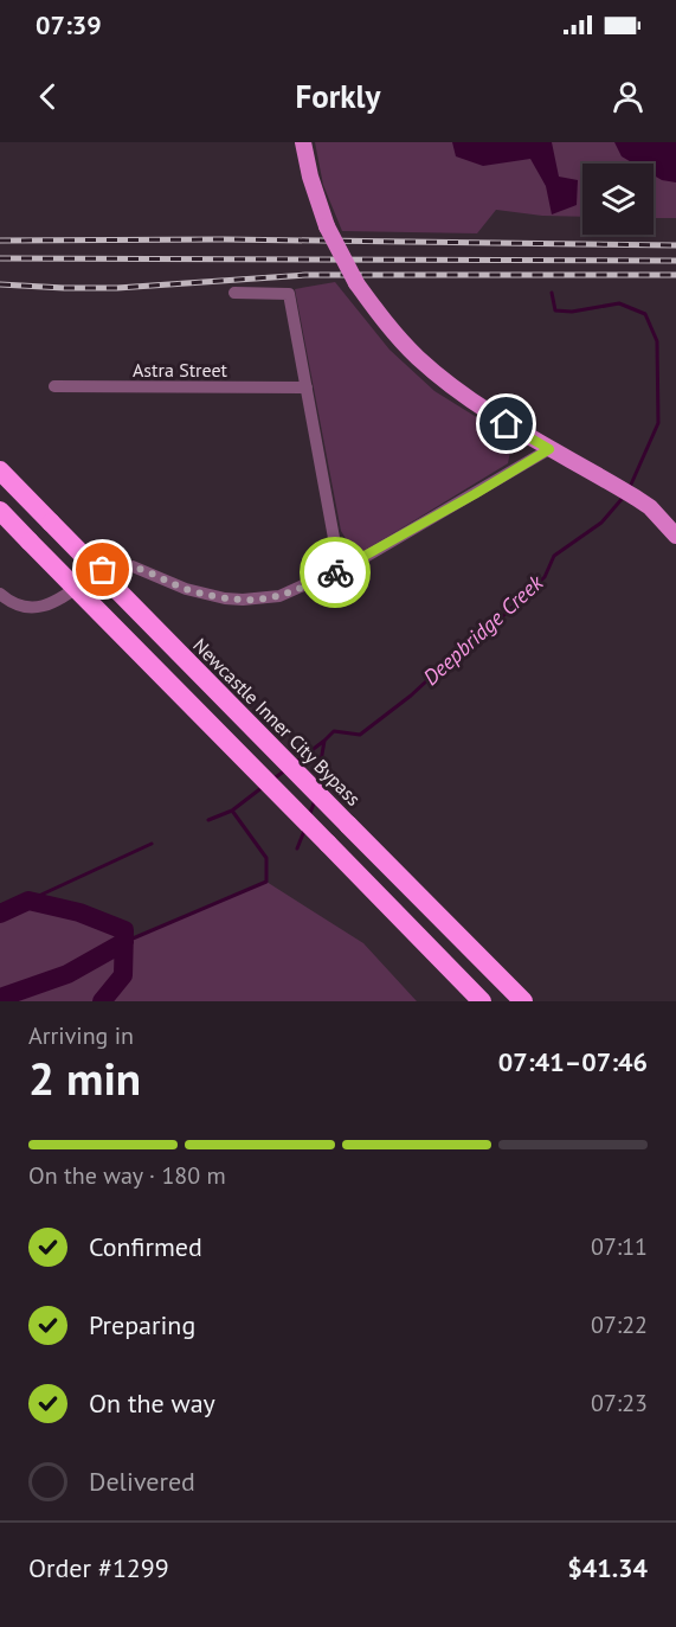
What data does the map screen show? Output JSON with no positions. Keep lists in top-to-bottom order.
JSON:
{
  "streets": {
    "highway": ["Newcastle Inner City Bypass"],
    "street": ["Astra Street"]
  },
  "water": ["Deepbridge Creek"],
  "page": {
    "status": "07:39",
    "header": "Forkly",
    "heading": ["2 min", "Arriving in", "07:41–07:46"],
    "panel": ["Order #1299", "$41.34"],
    "bar": "On the way · 180 m",
    "list": [
      ["Confirmed", "07:11"],
      ["Preparing", "07:22"],
      ["On the way", "07:23"],
      "Delivered"
    ]
  }
}
